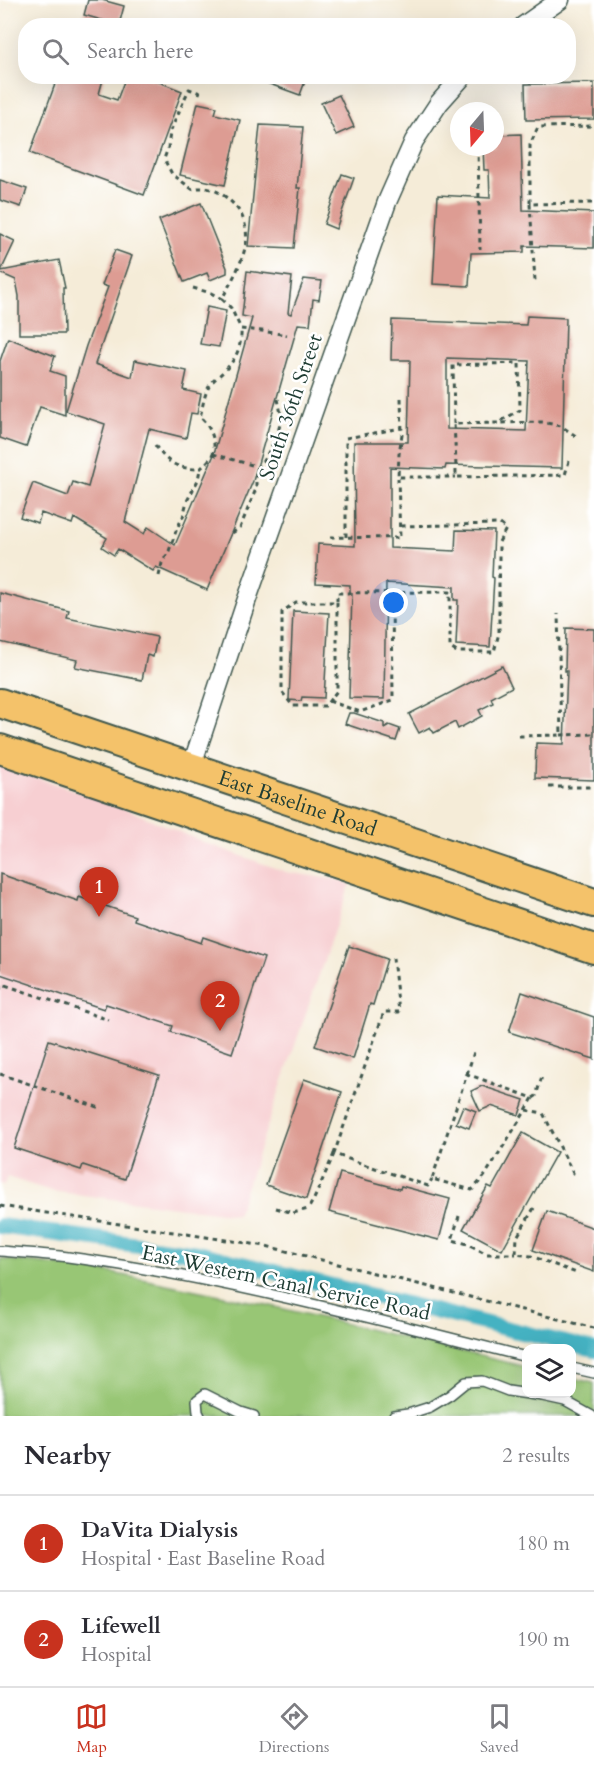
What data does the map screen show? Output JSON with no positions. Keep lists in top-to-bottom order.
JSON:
{
  "streets": {
    "main road": ["East Baseline Road"],
    "street": ["South 36th Street"],
    "lane": ["East Western Canal Service Road"]
  },
  "crossings": [
    ["South 36th Street", "East Baseline Road"]
  ],
  "north": "bottom",
  "page": {
    "search": "Search here",
    "pins": ["1", "2"],
    "heading": ["Nearby", "2 results"],
    "list": [
      {
        "mark": "1",
        "name": "DaVita Dialysis",
        "note": "Hospital · East Baseline Road",
        "value": "180 m"
      },
      {
        "mark": "2",
        "name": "Lifewell",
        "note": "Hospital",
        "value": "190 m"
      }
    ],
    "nav": ["Map", "Directions", "Saved"]
  }
}
